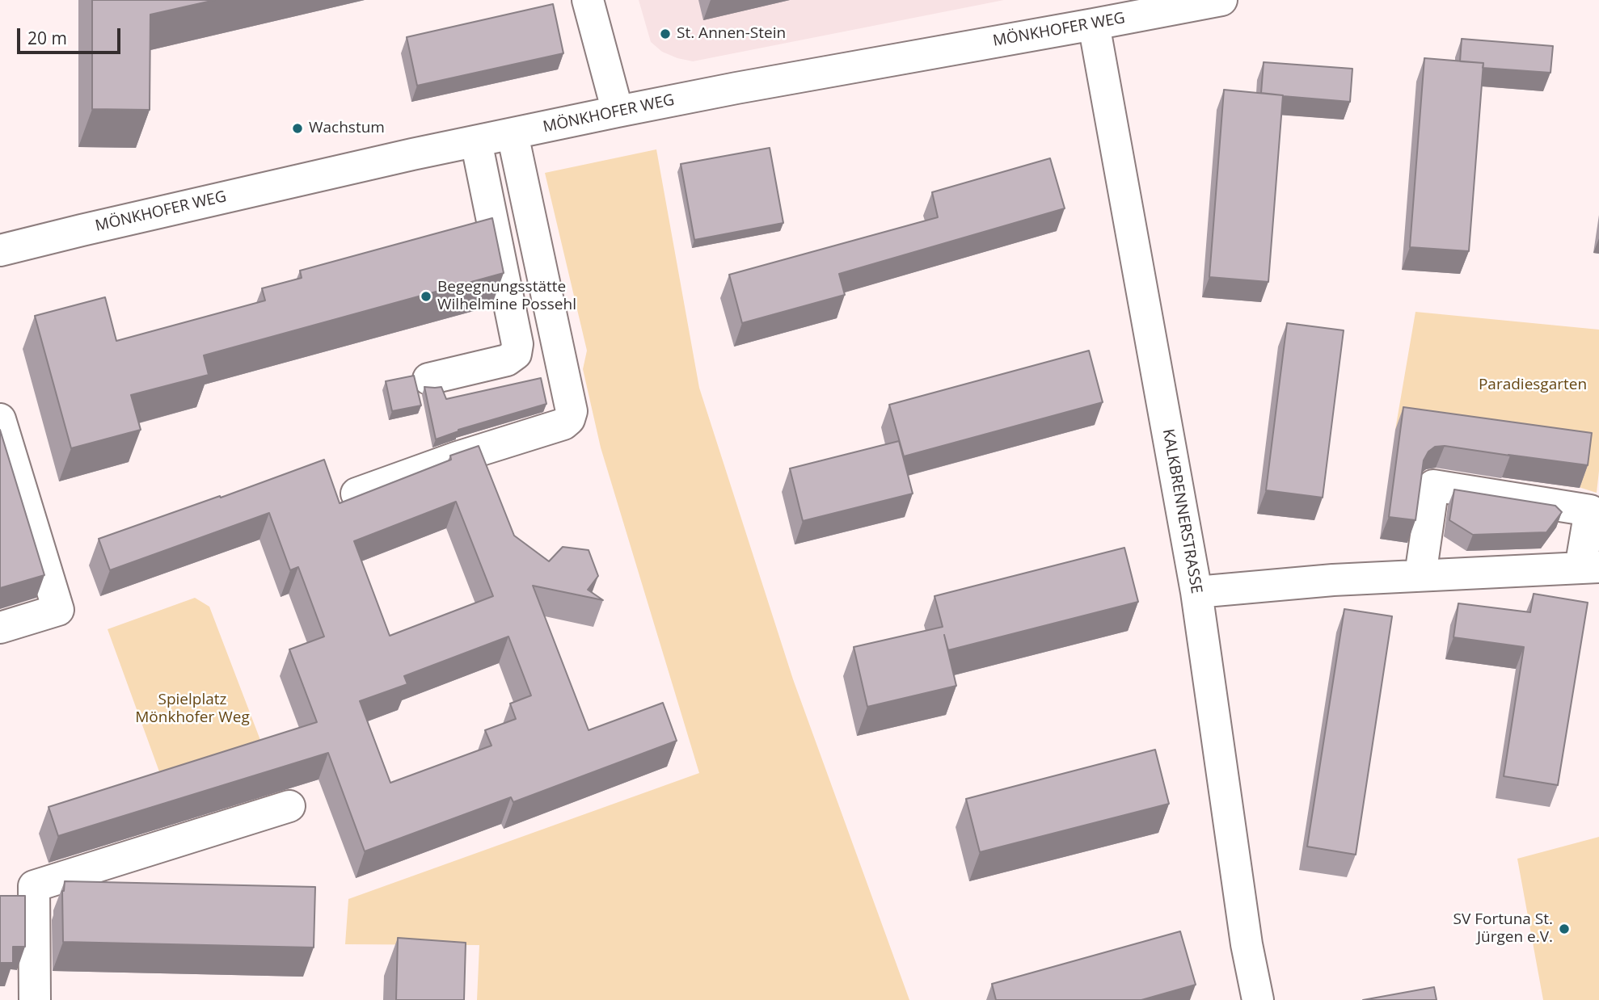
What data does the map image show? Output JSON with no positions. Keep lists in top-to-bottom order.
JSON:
{
  "streets": {
    "street": ["MÖNKHOFER WEG", "KALKBRENNERSTRASSE"]
  },
  "crossings": [
    ["MÖNKHOFER WEG", "KALKBRENNERSTRASSE"]
  ],
  "parks": ["Paradiesgarten", "Spielplatz Mönkhofer Weg"],
  "places": [
    "St. Annen-Stein",
    "Wachstum",
    "Begegnungsstätte Wilhelmine Possehl",
    "SV Fortuna St. Jürgen e.V."
  ],
  "scale_bar": "20 m"
}
